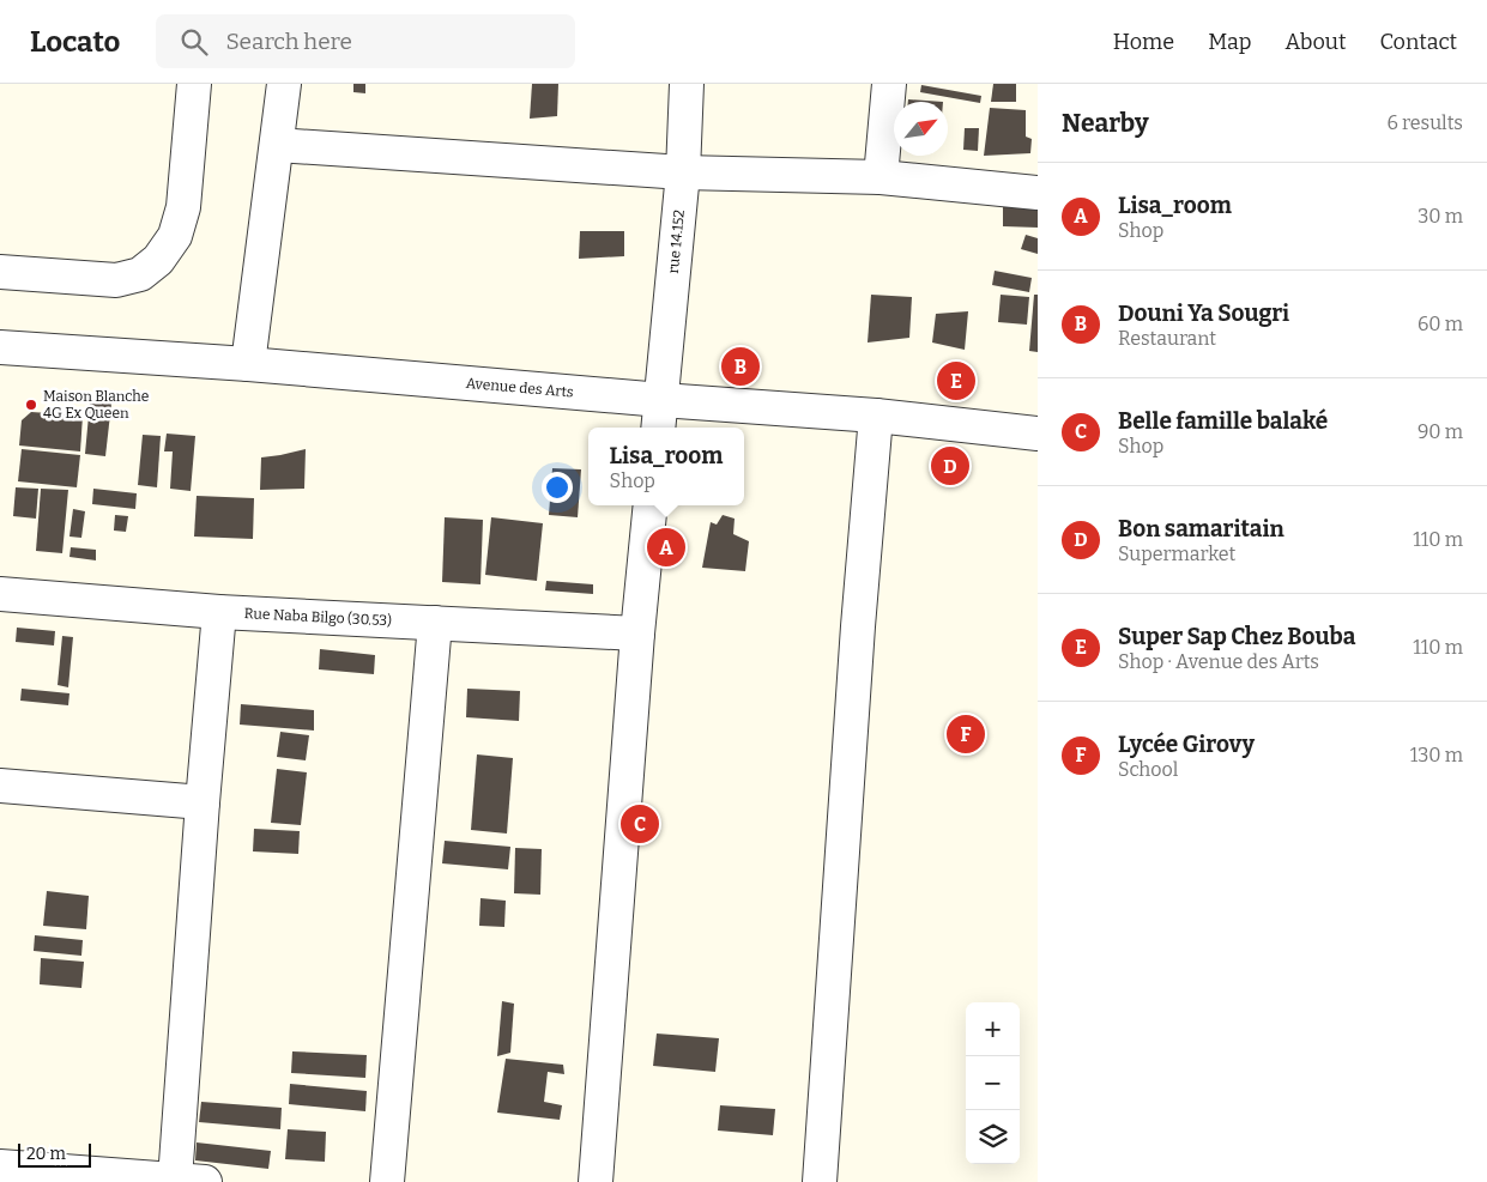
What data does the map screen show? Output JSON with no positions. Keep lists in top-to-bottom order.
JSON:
{
  "streets": {
    "street": ["rue 14.152", "Avenue des Arts", "Rue Naba Bilgo (30.53)"]
  },
  "crossings": [
    ["rue 14.152", "Avenue des Arts"]
  ],
  "places": ["Maison Blanche 4G Ex Queen"],
  "scale_bar": "20 m",
  "north": "top right",
  "page": {
    "header": "Locato",
    "search": "Search here",
    "nav": [
      "Home",
      "Map",
      "About",
      "Contact"
    ],
    "heading": ["Nearby", "6 results"],
    "list": [
      {
        "mark": "A",
        "name": "Lisa_room",
        "note": "Shop",
        "value": "30 m"
      },
      {
        "mark": "B",
        "name": "Douni Ya Sougri",
        "note": "Restaurant",
        "value": "60 m"
      },
      {
        "mark": "C",
        "name": "Belle famille balaké",
        "note": "Shop",
        "value": "90 m"
      },
      {
        "mark": "D",
        "name": "Bon samaritain",
        "note": "Supermarket",
        "value": "110 m"
      },
      {
        "mark": "E",
        "name": "Super Sap Chez Bouba",
        "note": "Shop · Avenue des Arts",
        "value": "110 m"
      },
      {
        "mark": "F",
        "name": "Lycée Girovy",
        "note": "School",
        "value": "130 m"
      }
    ],
    "pins": [
      "B",
      "E",
      "D",
      "A",
      "F",
      "C"
    ],
    "popup": ["Lisa_room", "Shop"],
    "map_buttons": ["+", "−"],
    "scale": "20 m"
  }
}
